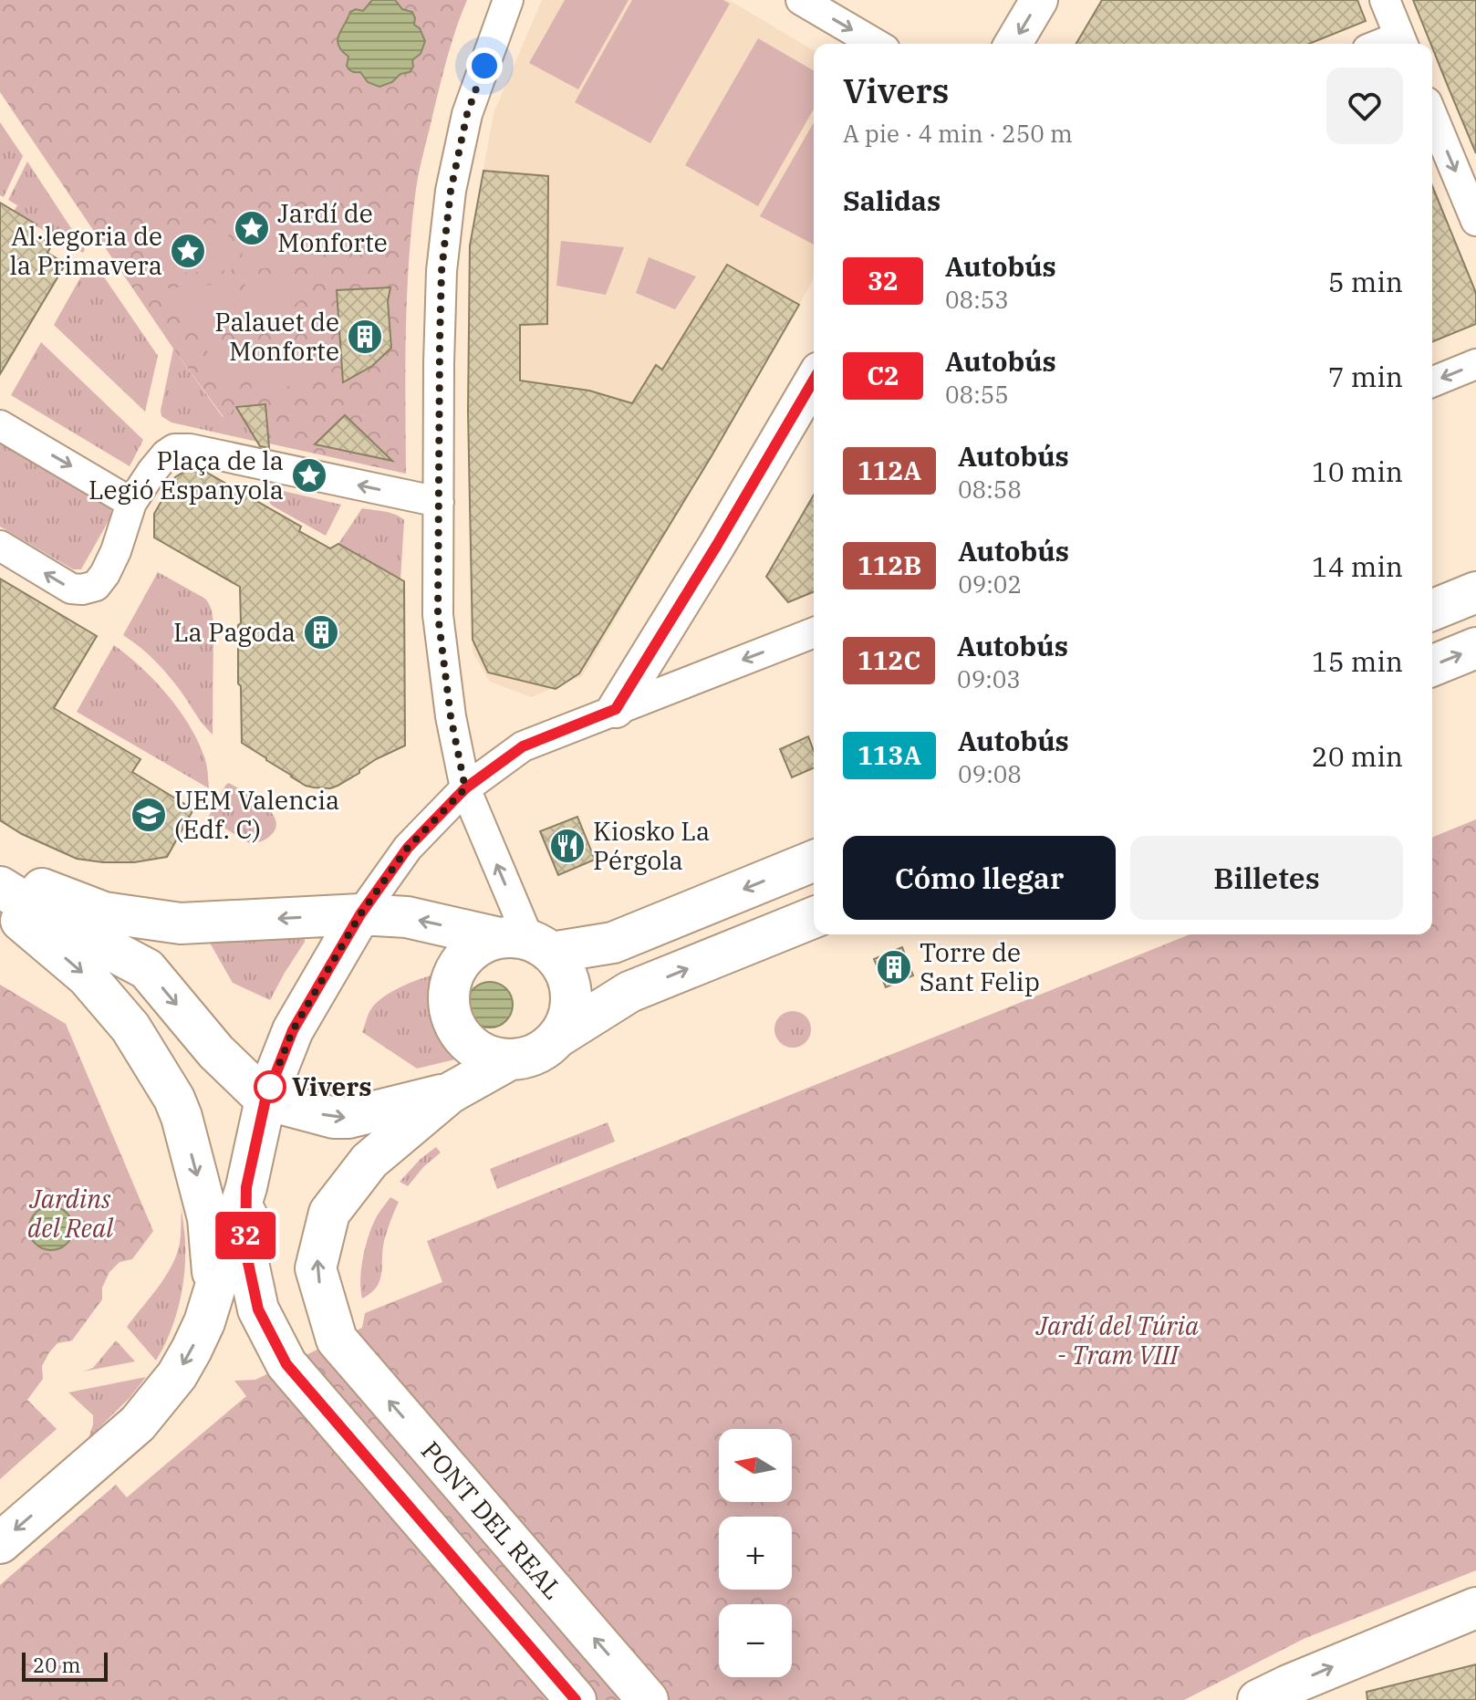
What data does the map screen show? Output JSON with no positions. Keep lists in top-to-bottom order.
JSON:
{
  "streets": {
    "main road": ["PONT DEL REAL"]
  },
  "parks": ["Jardins del Real", "Jardí del Túria - Tram VIII"],
  "places": {
    "place": ["Jardí de Monforte", "Al·legoria de la Primavera", "Plaça de la Legió Espanyola"],
    "building": ["Palauet de Monforte", "La Pagoda", "Torre de Sant Felip"],
    "school or university": ["UEM Valencia (Edf. C)"],
    "restaurant": ["Kiosko La Pérgola"],
    "other": ["Vivers"]
  },
  "lines": ["bus line 32"],
  "scale_bar": "20 m",
  "north": "left",
  "page": {
    "on_map": "32",
    "heading": [
      ["Vivers", "A pie · 4 min · 250 m"],
      "Salidas"
    ],
    "list": [
      {
        "mark": "32",
        "name": "Autobús",
        "note": "08:53",
        "value": "5 min"
      },
      {
        "mark": "C2",
        "name": "Autobús",
        "note": "08:55",
        "value": "7 min"
      },
      {
        "mark": "112A",
        "name": "Autobús",
        "note": "08:58",
        "value": "10 min"
      },
      {
        "mark": "112B",
        "name": "Autobús",
        "note": "09:02",
        "value": "14 min"
      },
      {
        "mark": "112C",
        "name": "Autobús",
        "note": "09:03",
        "value": "15 min"
      },
      {
        "mark": "113A",
        "name": "Autobús",
        "note": "09:08",
        "value": "20 min"
      }
    ],
    "buttons": ["Cómo llegar", "Billetes"],
    "map_buttons": ["+", "−"],
    "scale": "20 m"
  }
}
